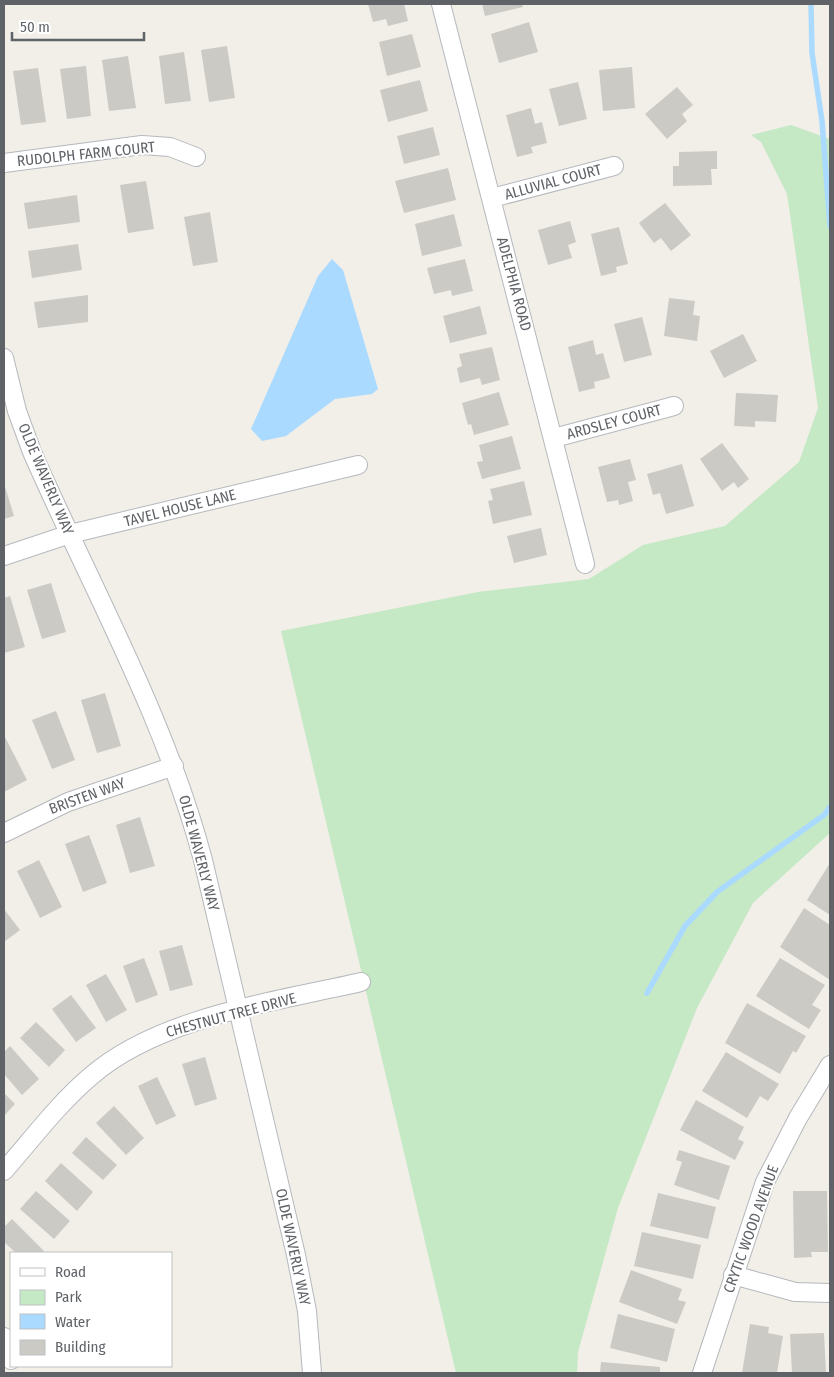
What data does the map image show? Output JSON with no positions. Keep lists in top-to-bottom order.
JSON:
{
  "streets": {
    "street": [
      "RUDOLPH FARM COURT",
      "ALLUVIAL COURT",
      "ADELPHIA ROAD",
      "ARDSLEY COURT",
      "OLDE WAVERLY WAY",
      "TAVEL HOUSE LANE",
      "BRISTEN WAY",
      "CHESTNUT TREE DRIVE",
      "CRYTIC WOOD AVENUE"
    ]
  },
  "crossings": [
    ["ALLUVIAL COURT", "ADELPHIA ROAD"],
    ["ADELPHIA ROAD", "ARDSLEY COURT"],
    ["OLDE WAVERLY WAY", "TAVEL HOUSE LANE"],
    ["OLDE WAVERLY WAY", "BRISTEN WAY"],
    ["OLDE WAVERLY WAY", "CHESTNUT TREE DRIVE"]
  ],
  "legend": [
    "Road",
    "Park",
    "Water",
    "Building"
  ],
  "scale_bar": "50 m"
}
